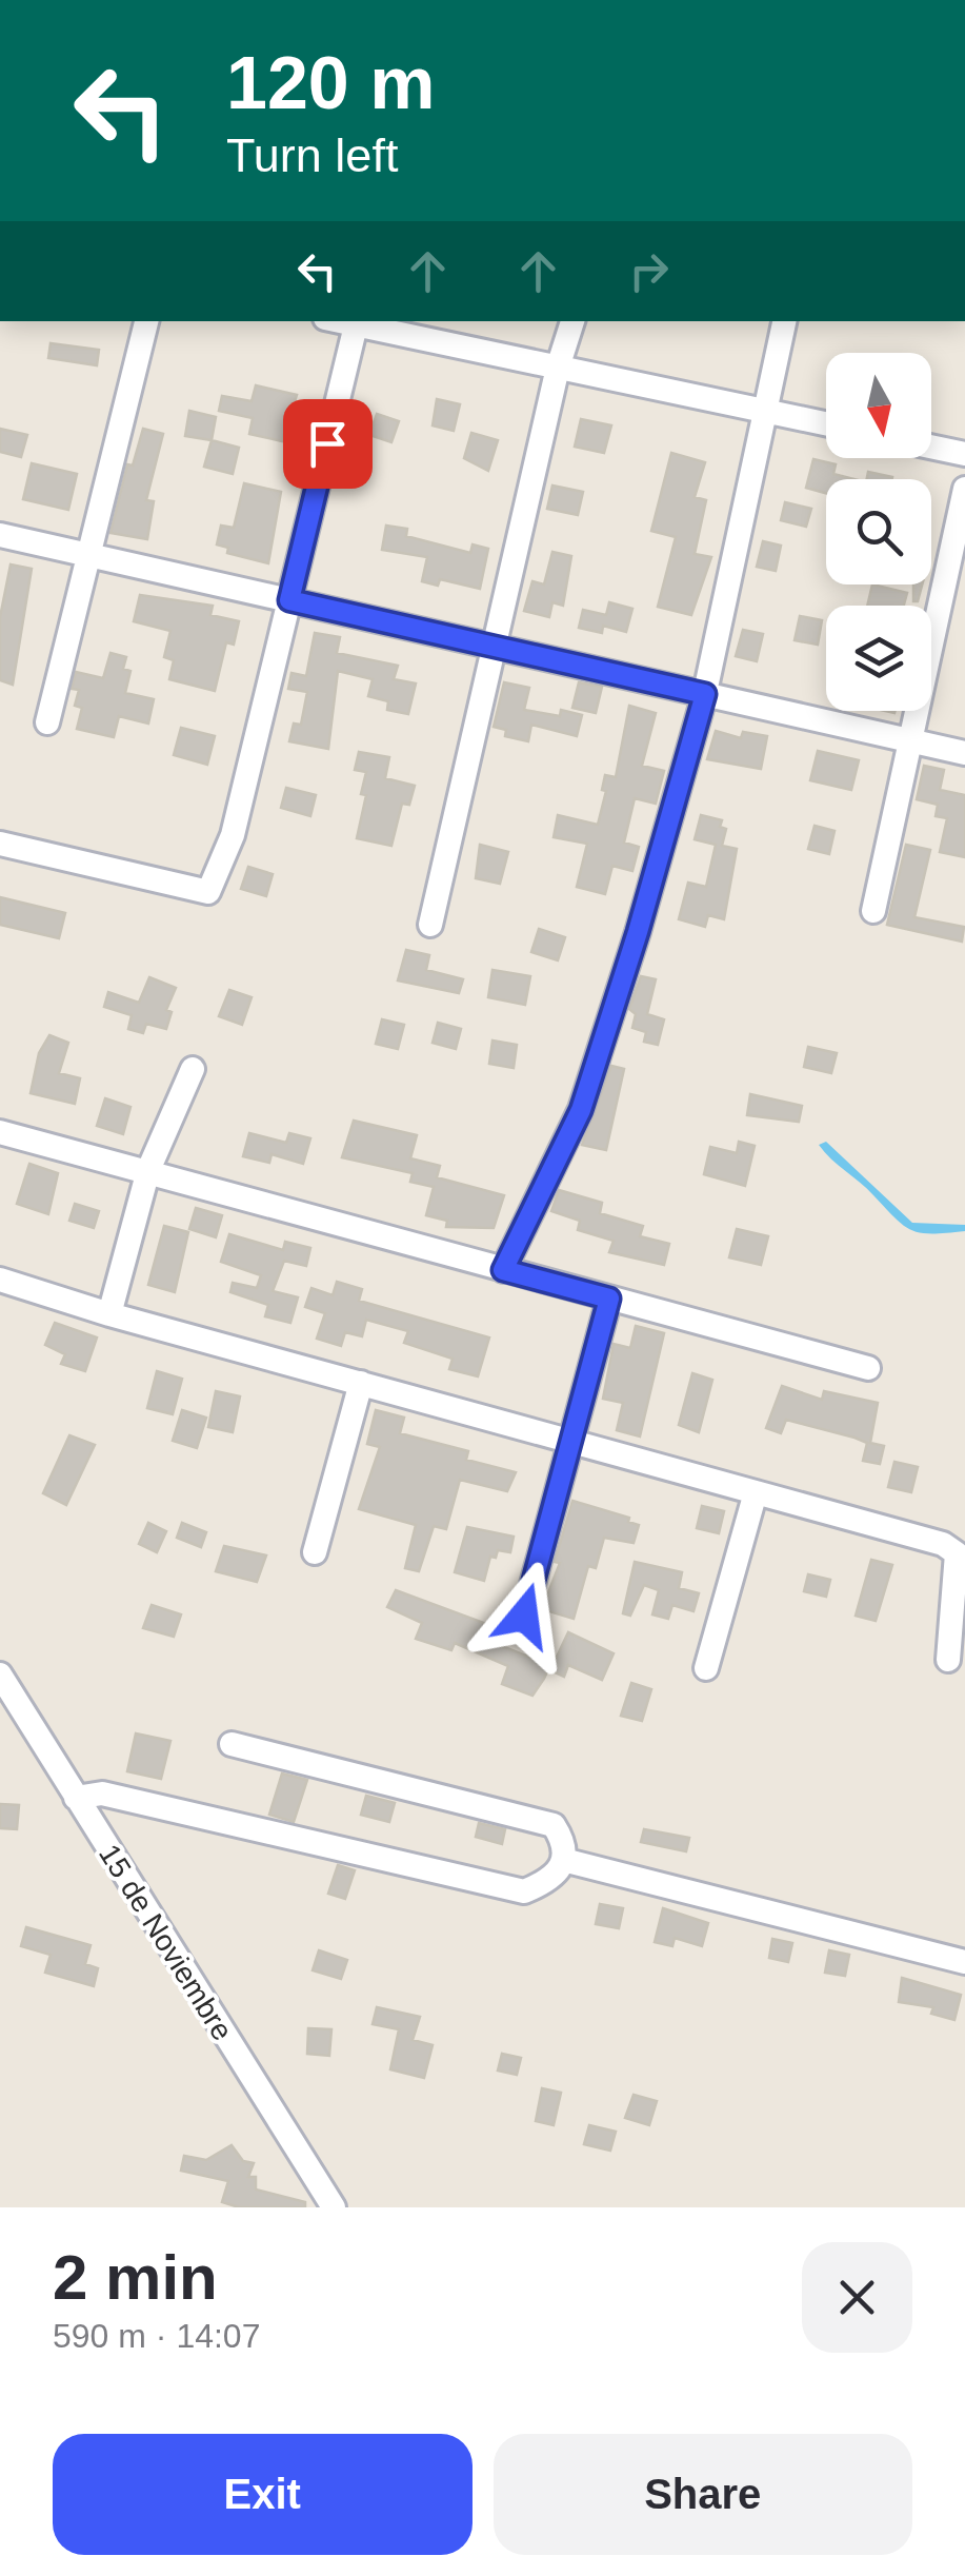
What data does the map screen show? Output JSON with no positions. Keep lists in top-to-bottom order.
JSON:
{
  "streets": {
    "street": ["15 de Noviembre"]
  },
  "north": "bottom",
  "page": {
    "turn": ["120 m", "Turn left"],
    "heading": ["2 min", "590 m · 14:07"],
    "buttons": ["Exit", "Share"]
  }
}
